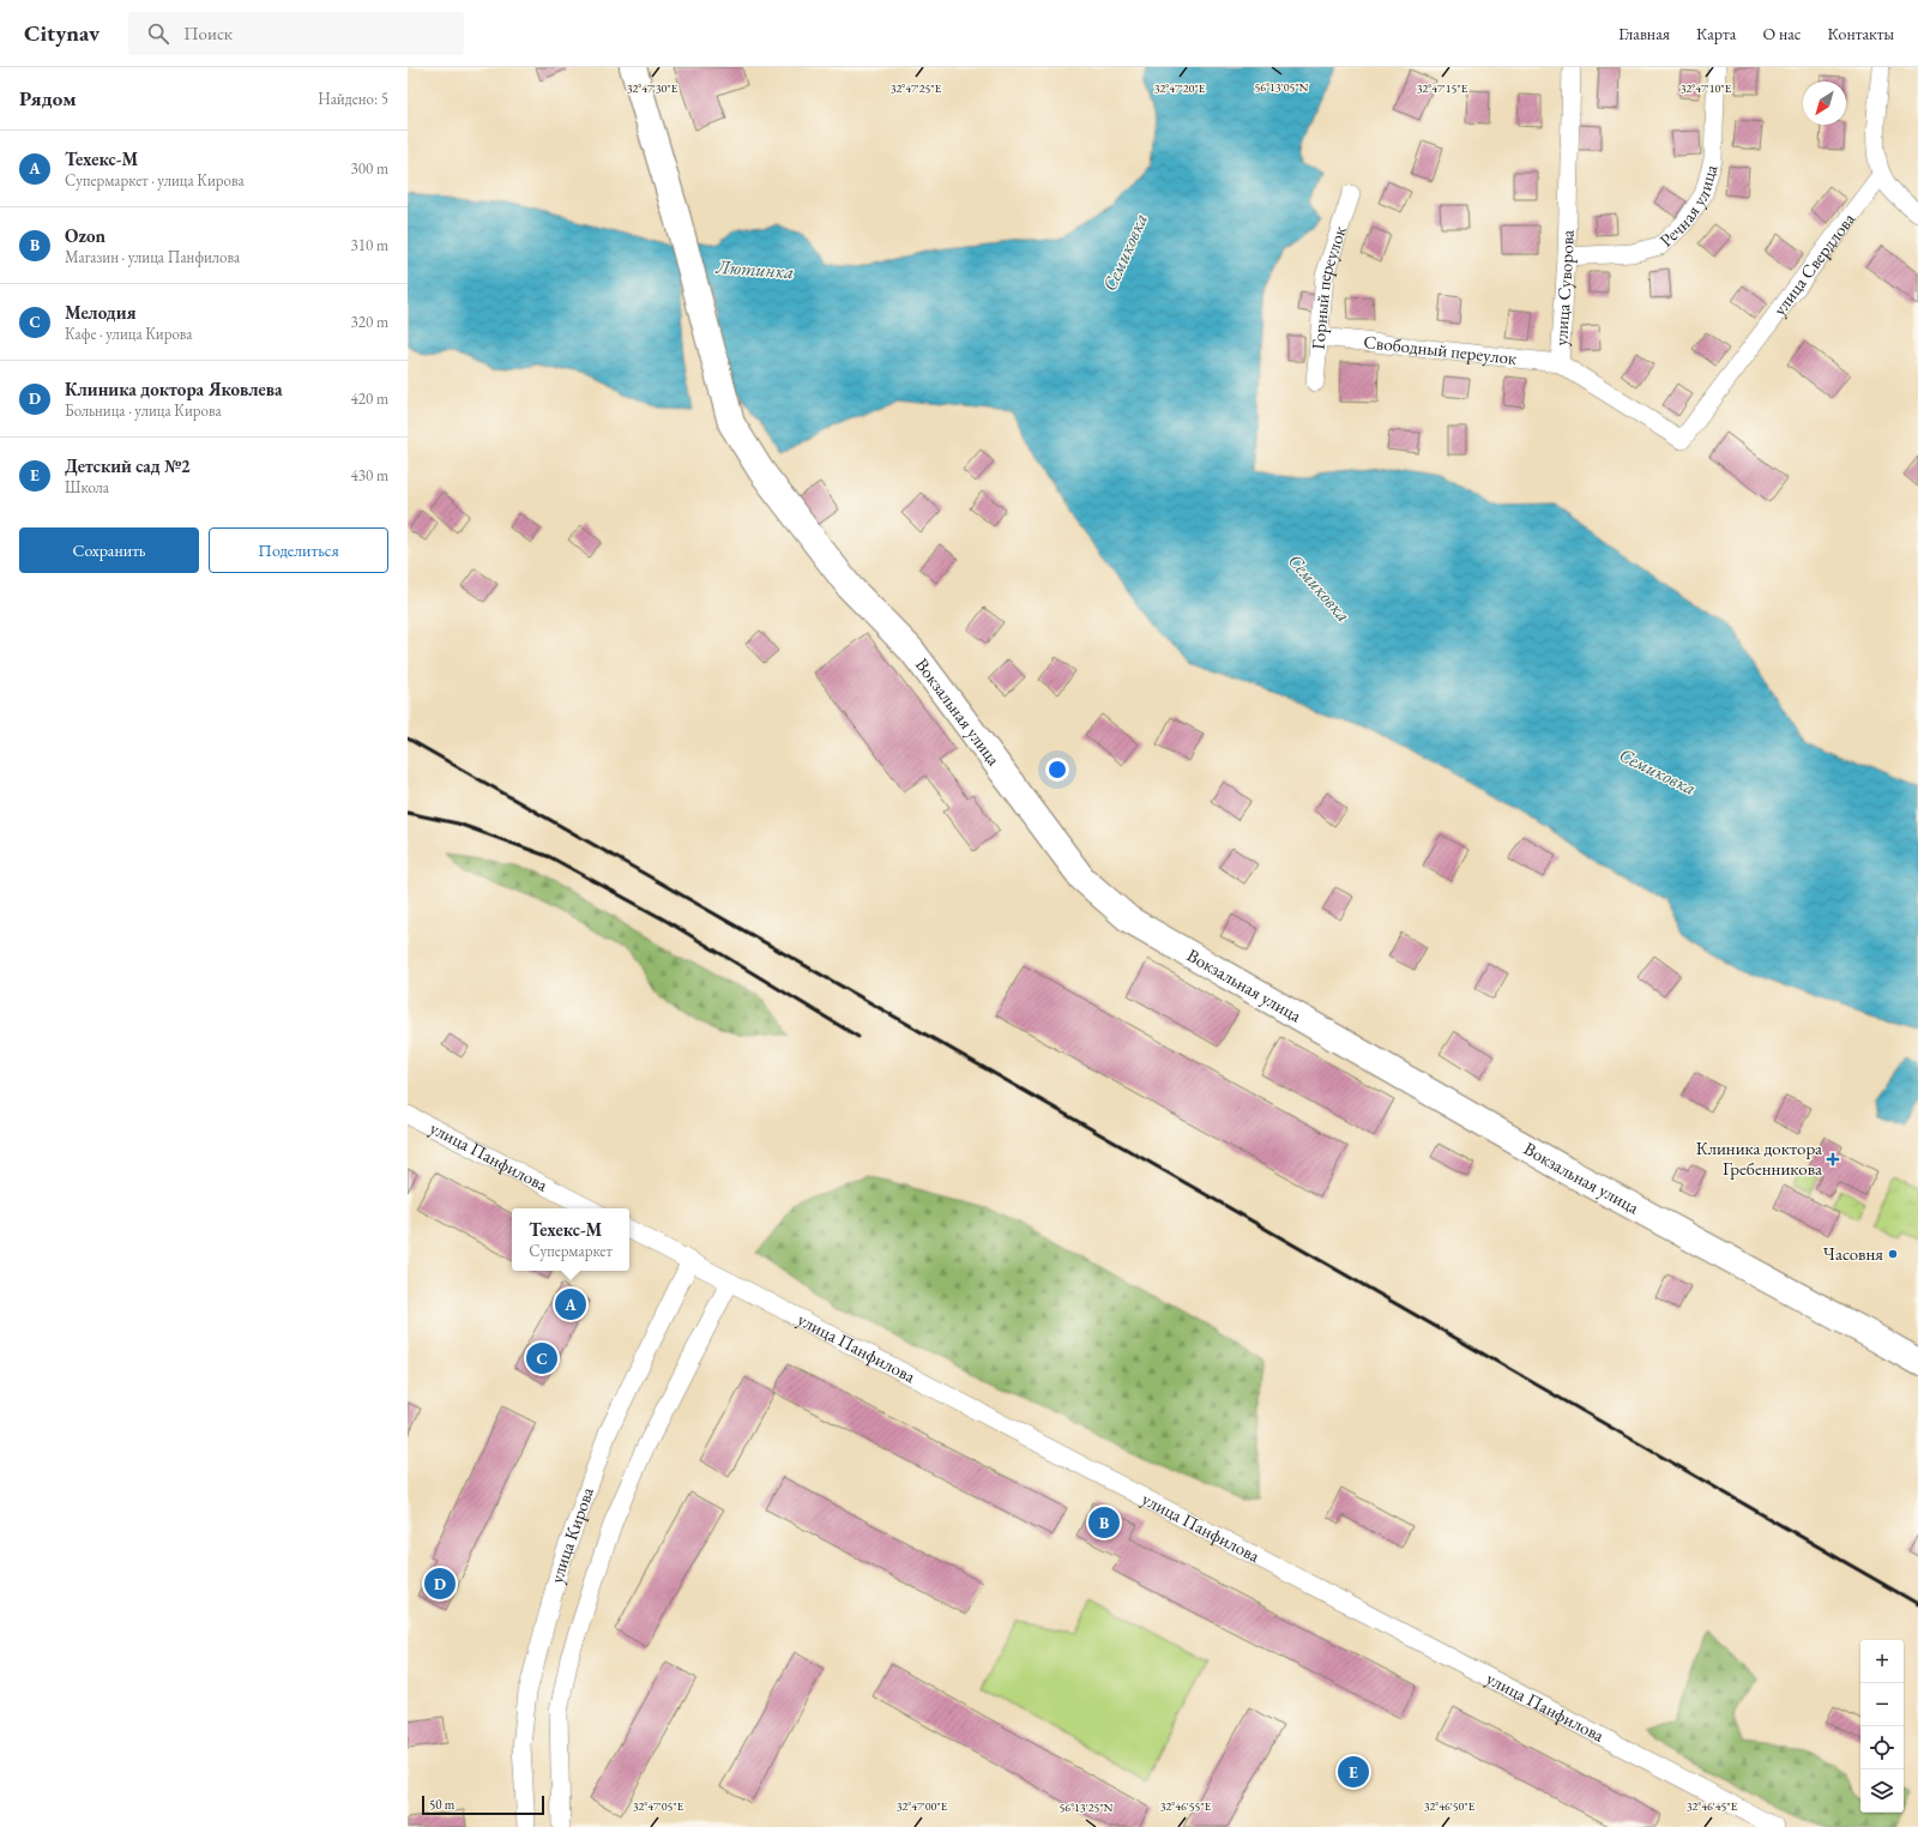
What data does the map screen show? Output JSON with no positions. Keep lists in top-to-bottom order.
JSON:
{
  "streets": {
    "main road": ["Вокзальная улица"],
    "street": [
      "Речная улица",
      "улица Свердлова",
      "Горный переулок",
      "улица Суворова",
      "Свободный переулок",
      "улица Панфилова",
      "улица Кирова"
    ]
  },
  "crossings": [
    ["Речная улица", "улица Суворова"],
    ["улица Свердлова", "улица Суворова"],
    ["Горный переулок", "Свободный переулок"],
    ["улица Суворова", "Свободный переулок"],
    ["улица Панфилова", "улица Кирова"]
  ],
  "water": ["Семиковка", "Лютинка"],
  "places": {
    "health": ["Клиника доктора Гребенникова"],
    "other": ["Часовня"]
  },
  "scale_bar": "50 m",
  "north": "bottom left",
  "page": {
    "header": "Citynav",
    "search": "Поиск",
    "nav": [
      "Главная",
      "Карта",
      "О нас",
      "Контакты"
    ],
    "heading": ["Рядом", "Найдено: 5"],
    "list": [
      {
        "mark": "A",
        "name": "Техекс-М",
        "note": "Супермаркет · улица Кирова",
        "value": "300 m"
      },
      {
        "mark": "B",
        "name": "Ozon",
        "note": "Магазин · улица Панфилова",
        "value": "310 m"
      },
      {
        "mark": "C",
        "name": "Мелодия",
        "note": "Кафе · улица Кирова",
        "value": "320 m"
      },
      {
        "mark": "D",
        "name": "Клиника доктора Яковлева",
        "note": "Больница · улица Кирова",
        "value": "420 m"
      },
      {
        "mark": "E",
        "name": "Детский сад №2",
        "note": "Школа",
        "value": "430 m"
      }
    ],
    "buttons": ["Сохранить", "Поделиться"],
    "popup": ["Техекс-М", "Супермаркет"],
    "pins": [
      "A",
      "C",
      "B",
      "D",
      "E"
    ],
    "map_buttons": ["+", "−"],
    "scale": "50 m"
  },
  "coordinates": [
    "56°13'05\"N",
    "32°47'30\"E",
    "32°47'25\"E",
    "32°47'20\"E",
    "32°47'15\"E",
    "32°47'10\"E",
    "32°47'05\"E",
    "32°47'00\"E",
    "32°46'55\"E",
    "32°46'50\"E",
    "32°46'45\"E",
    "56°13'25\"N"
  ]
}
